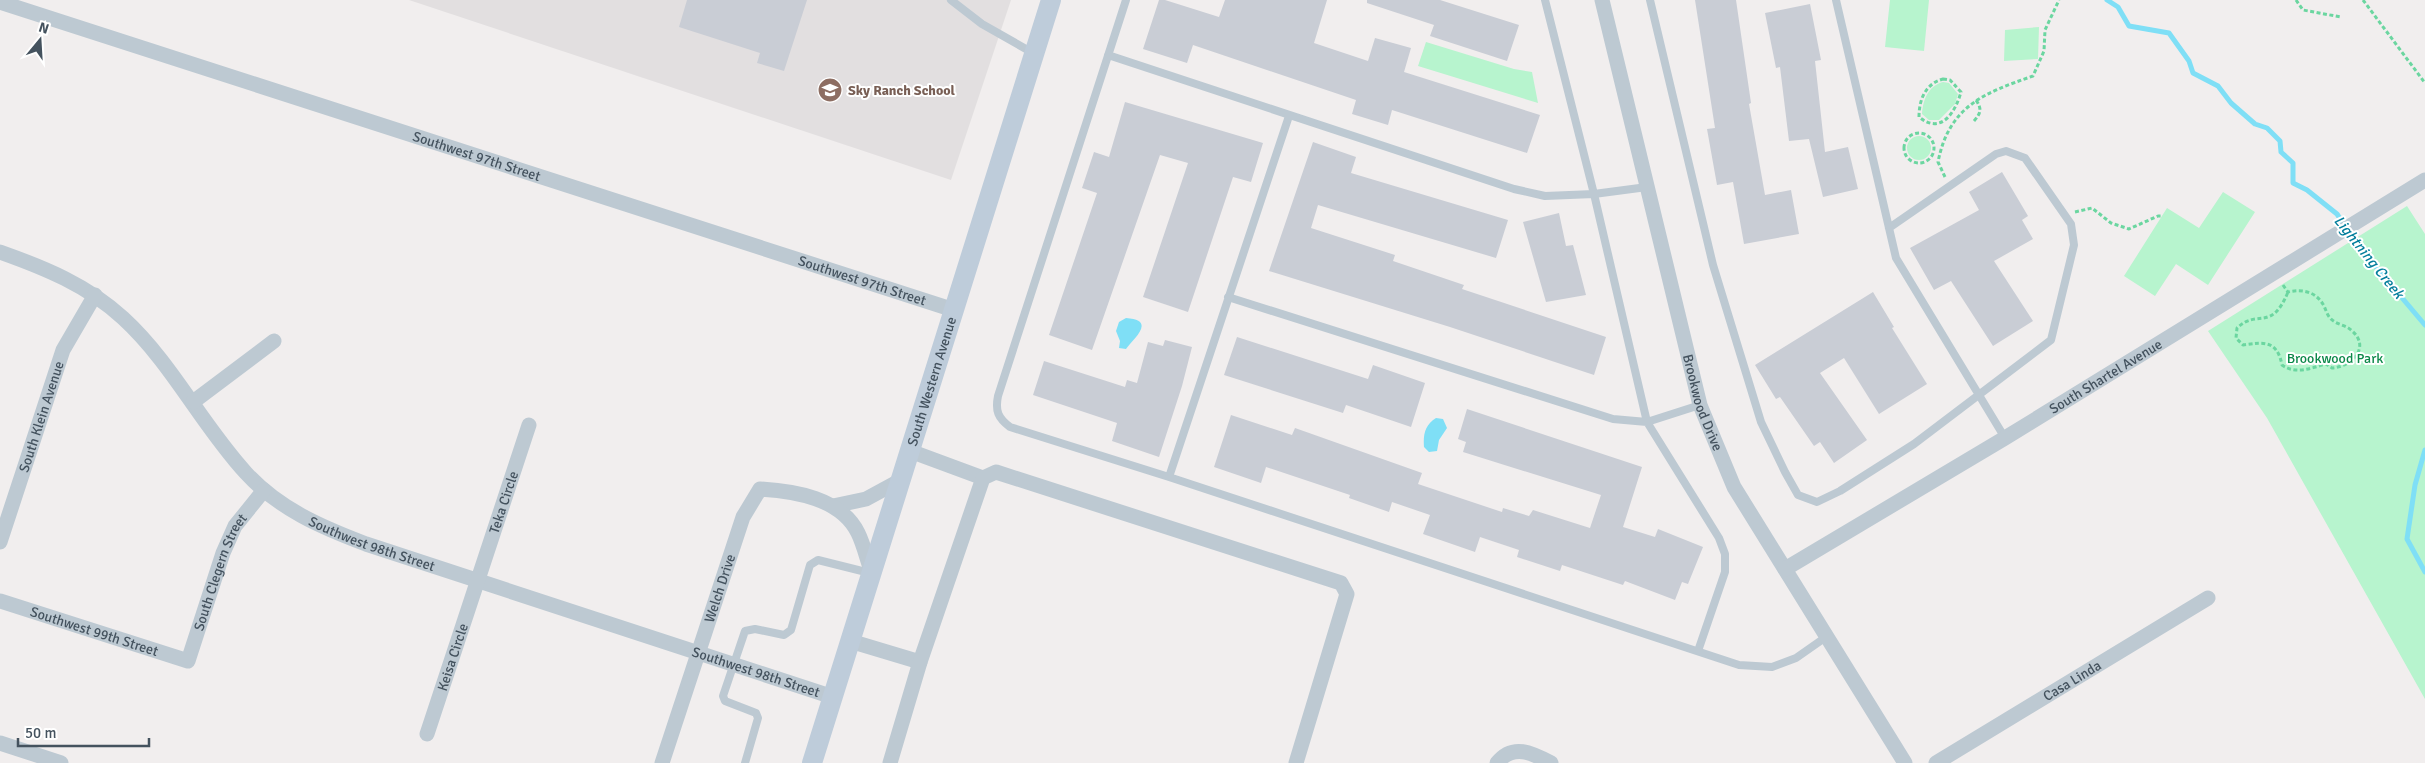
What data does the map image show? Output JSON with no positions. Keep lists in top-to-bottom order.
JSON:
{
  "streets": {
    "main road": ["South Western Avenue"],
    "street": [
      "Southwest 97th Street",
      "South Shartel Avenue",
      "Brookwood Drive",
      "South Klein Avenue",
      "Teka Circle",
      "Southwest 98th Street",
      "South Clegern Street",
      "Welch Drive",
      "Southwest 99th Street",
      "Keisa Circle",
      "Casa Linda"
    ]
  },
  "crossings": [
    ["Southwest 97th Street", "South Western Avenue"],
    ["South Shartel Avenue", "Brookwood Drive"],
    ["South Western Avenue", "Southwest 98th Street"],
    ["South Western Avenue", "Welch Drive"],
    ["South Klein Avenue", "Southwest 98th Street"],
    ["Teka Circle", "Southwest 98th Street"],
    ["Teka Circle", "Keisa Circle"],
    ["Southwest 98th Street", "South Clegern Street"],
    ["Southwest 98th Street", "Welch Drive"],
    ["Southwest 98th Street", "Keisa Circle"],
    ["South Clegern Street", "Southwest 99th Street"]
  ],
  "water": ["Lightning Creek"],
  "parks": ["Brookwood Park"],
  "places": {
    "school or university": ["Sky Ranch School"]
  },
  "scale_bar": "50 m",
  "north": "top"
}
